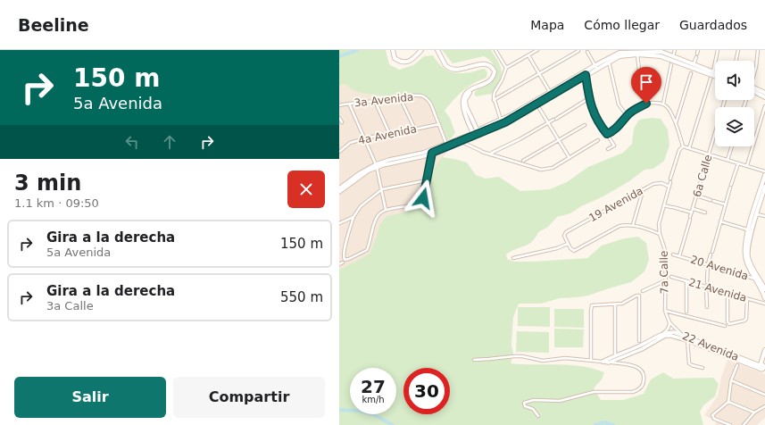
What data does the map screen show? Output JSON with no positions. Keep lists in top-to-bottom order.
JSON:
{
  "streets": {
    "street": [
      "3a Avenida",
      "4a Avenida",
      "6a Calle",
      "19 Avenida",
      "20 Avenida",
      "7a Calle",
      "21 Avenida",
      "22 Avenida"
    ]
  },
  "crossings": [
    ["3a Avenida", "4a Avenida"],
    ["6a Calle", "20 Avenida"],
    ["19 Avenida", "7a Calle"],
    ["7a Calle", "22 Avenida"]
  ],
  "page": {
    "header": "Beeline",
    "nav": ["Mapa", "Cómo llegar", "Guardados"],
    "turn": ["150 m", "5a Avenida"],
    "heading": ["3 min", "1.1 km · 09:50"],
    "list": [
      {
        "name": "Gira a la derecha",
        "note": "5a Avenida",
        "value": "150 m"
      },
      {
        "name": "Gira a la derecha",
        "note": "3a Calle",
        "value": "550 m"
      }
    ],
    "speed": "27 km/h",
    "limit": "30",
    "buttons": ["Salir", "Compartir"]
  }
}
